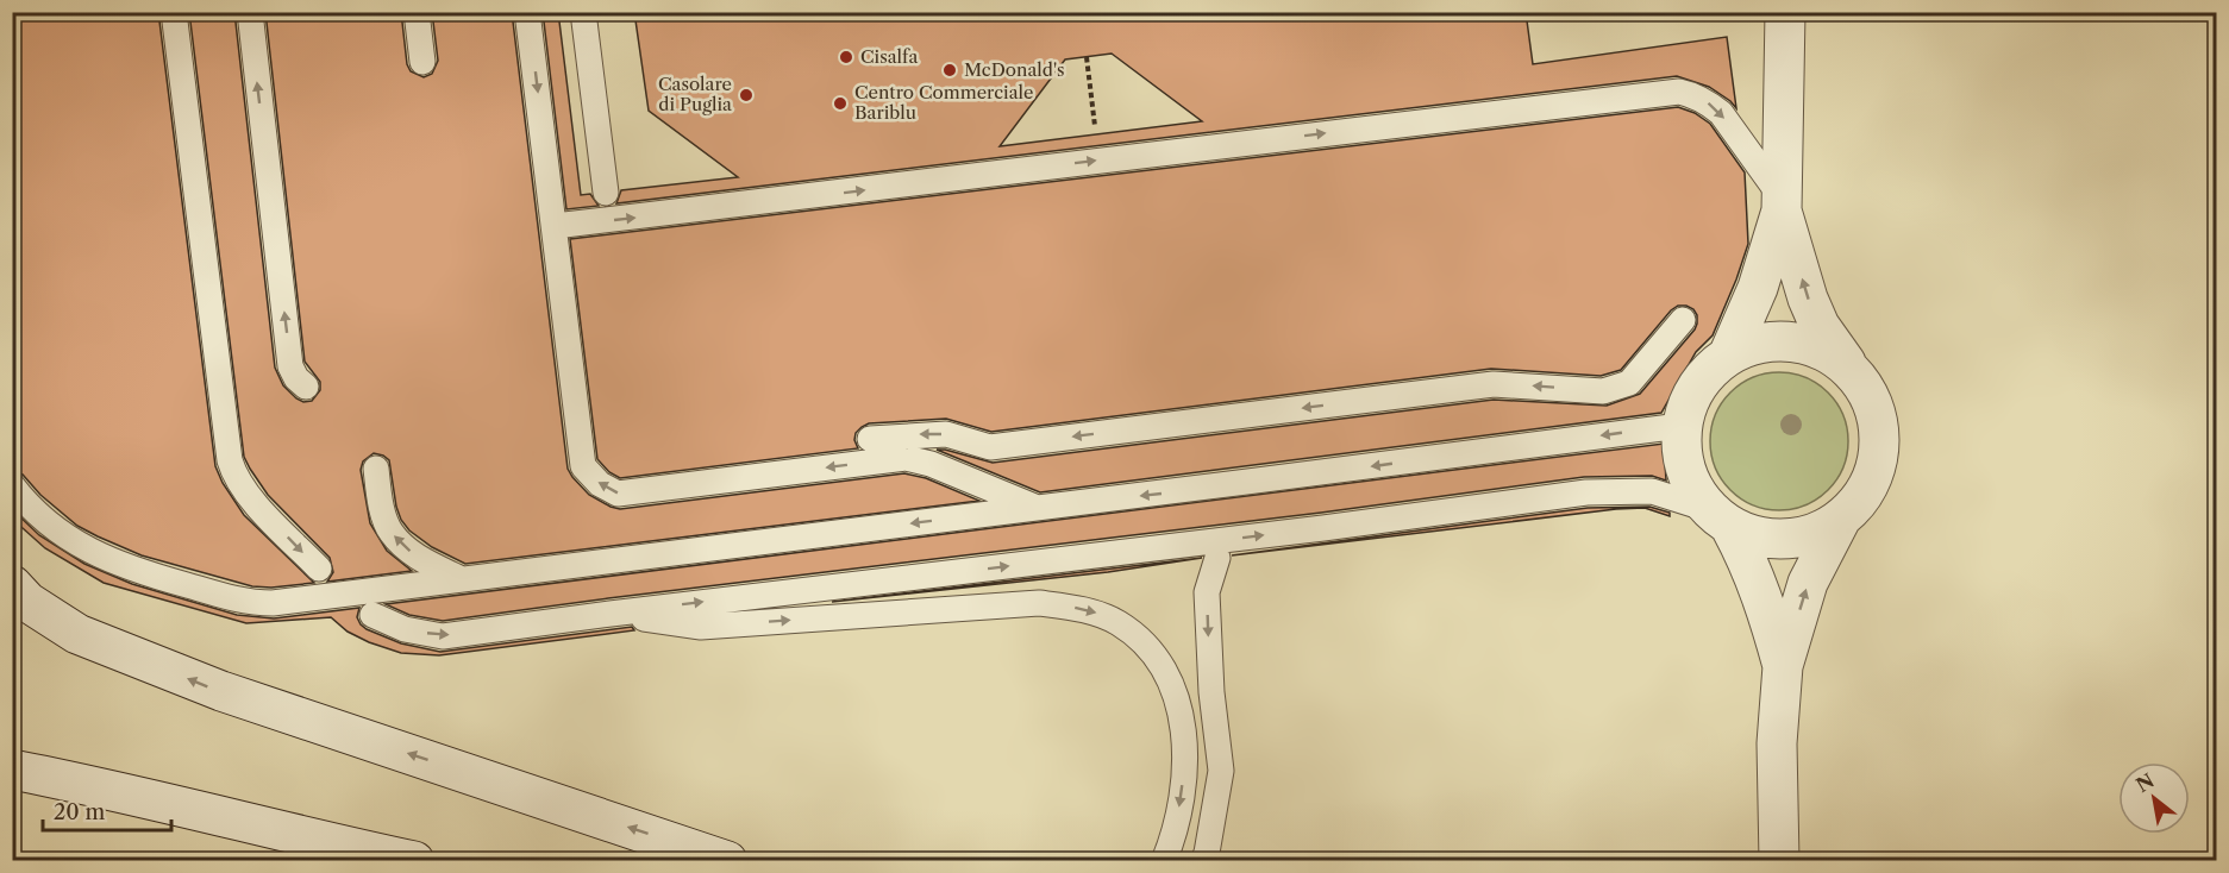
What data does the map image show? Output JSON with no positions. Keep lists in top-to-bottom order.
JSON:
{
  "places": [
    "Cisalfa",
    "McDonald's",
    "Casolare di Puglia",
    "Centro Commerciale Bariblu"
  ],
  "scale_bar": "20 m",
  "north": "top left"
}
